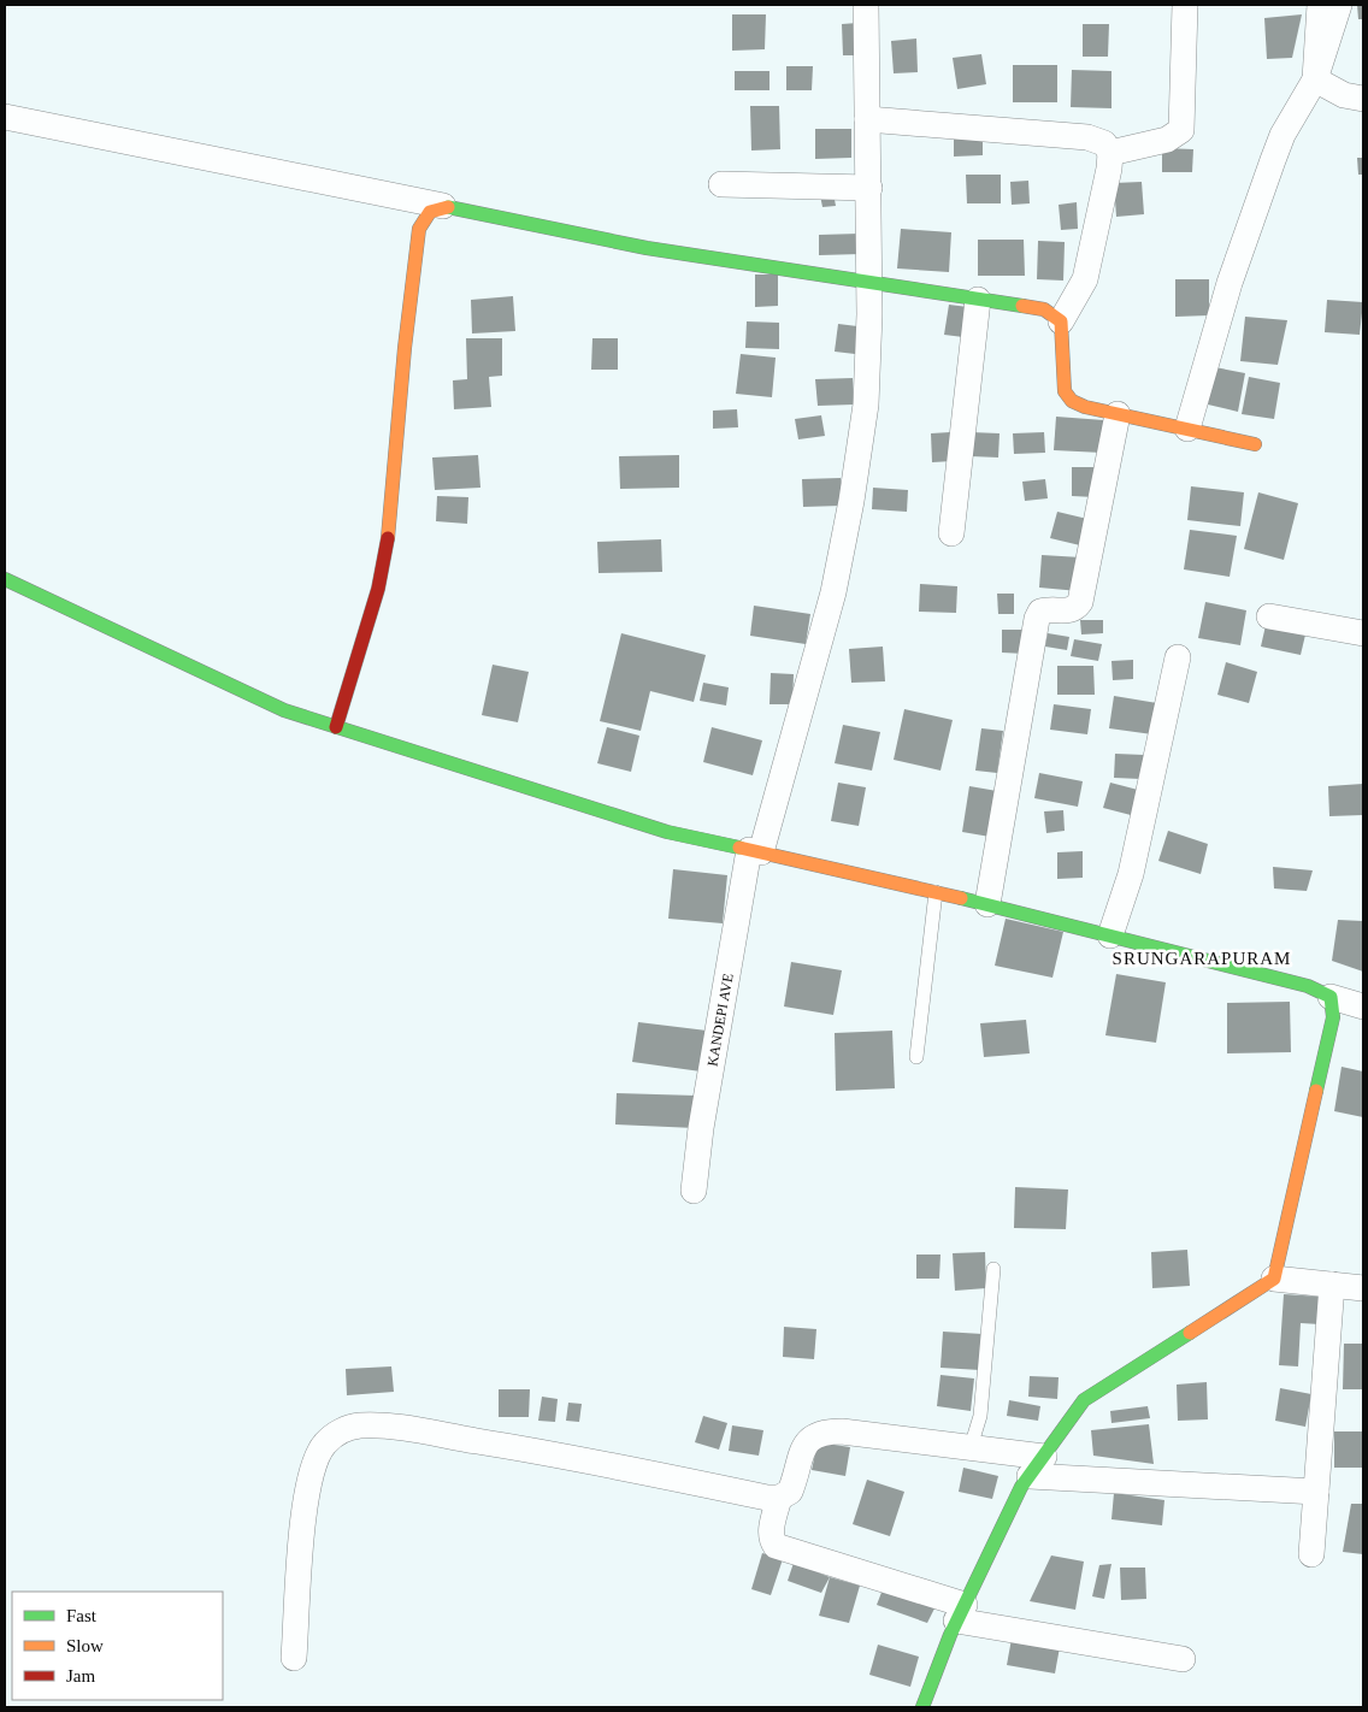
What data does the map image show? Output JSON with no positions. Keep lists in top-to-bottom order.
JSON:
{
  "streets": {
    "street": ["KANDEPI AVE"]
  },
  "districts": ["SRUNGARAPURAM"],
  "legend": ["Fast", "Slow", "Jam"]
}
